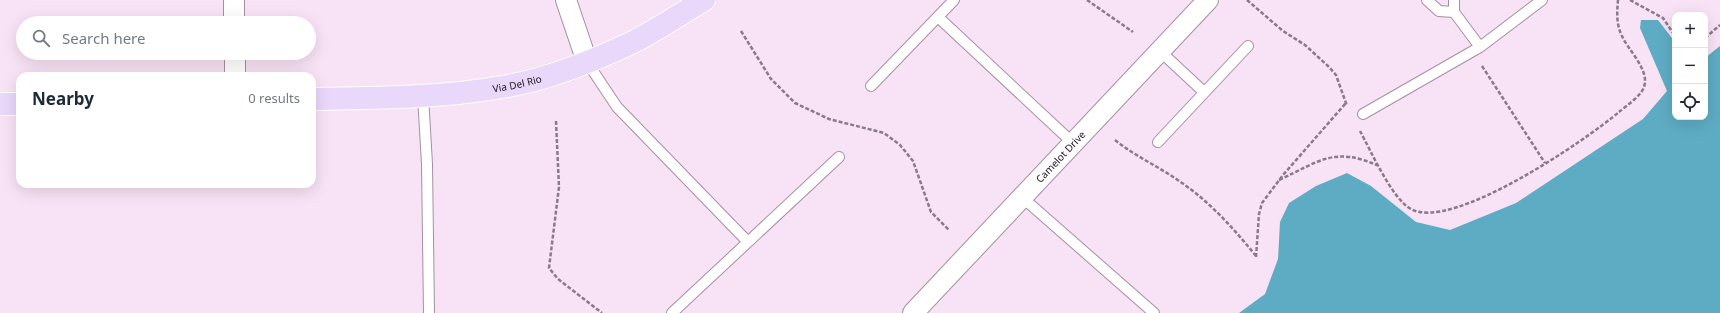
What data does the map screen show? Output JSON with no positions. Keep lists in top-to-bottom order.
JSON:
{
  "streets": {
    "main road": ["Via Del Rio"],
    "street": ["Camelot Drive"]
  },
  "page": {
    "map_buttons": ["+", "−"],
    "search": "Search here",
    "heading": ["Nearby", "0 results"]
  }
}
